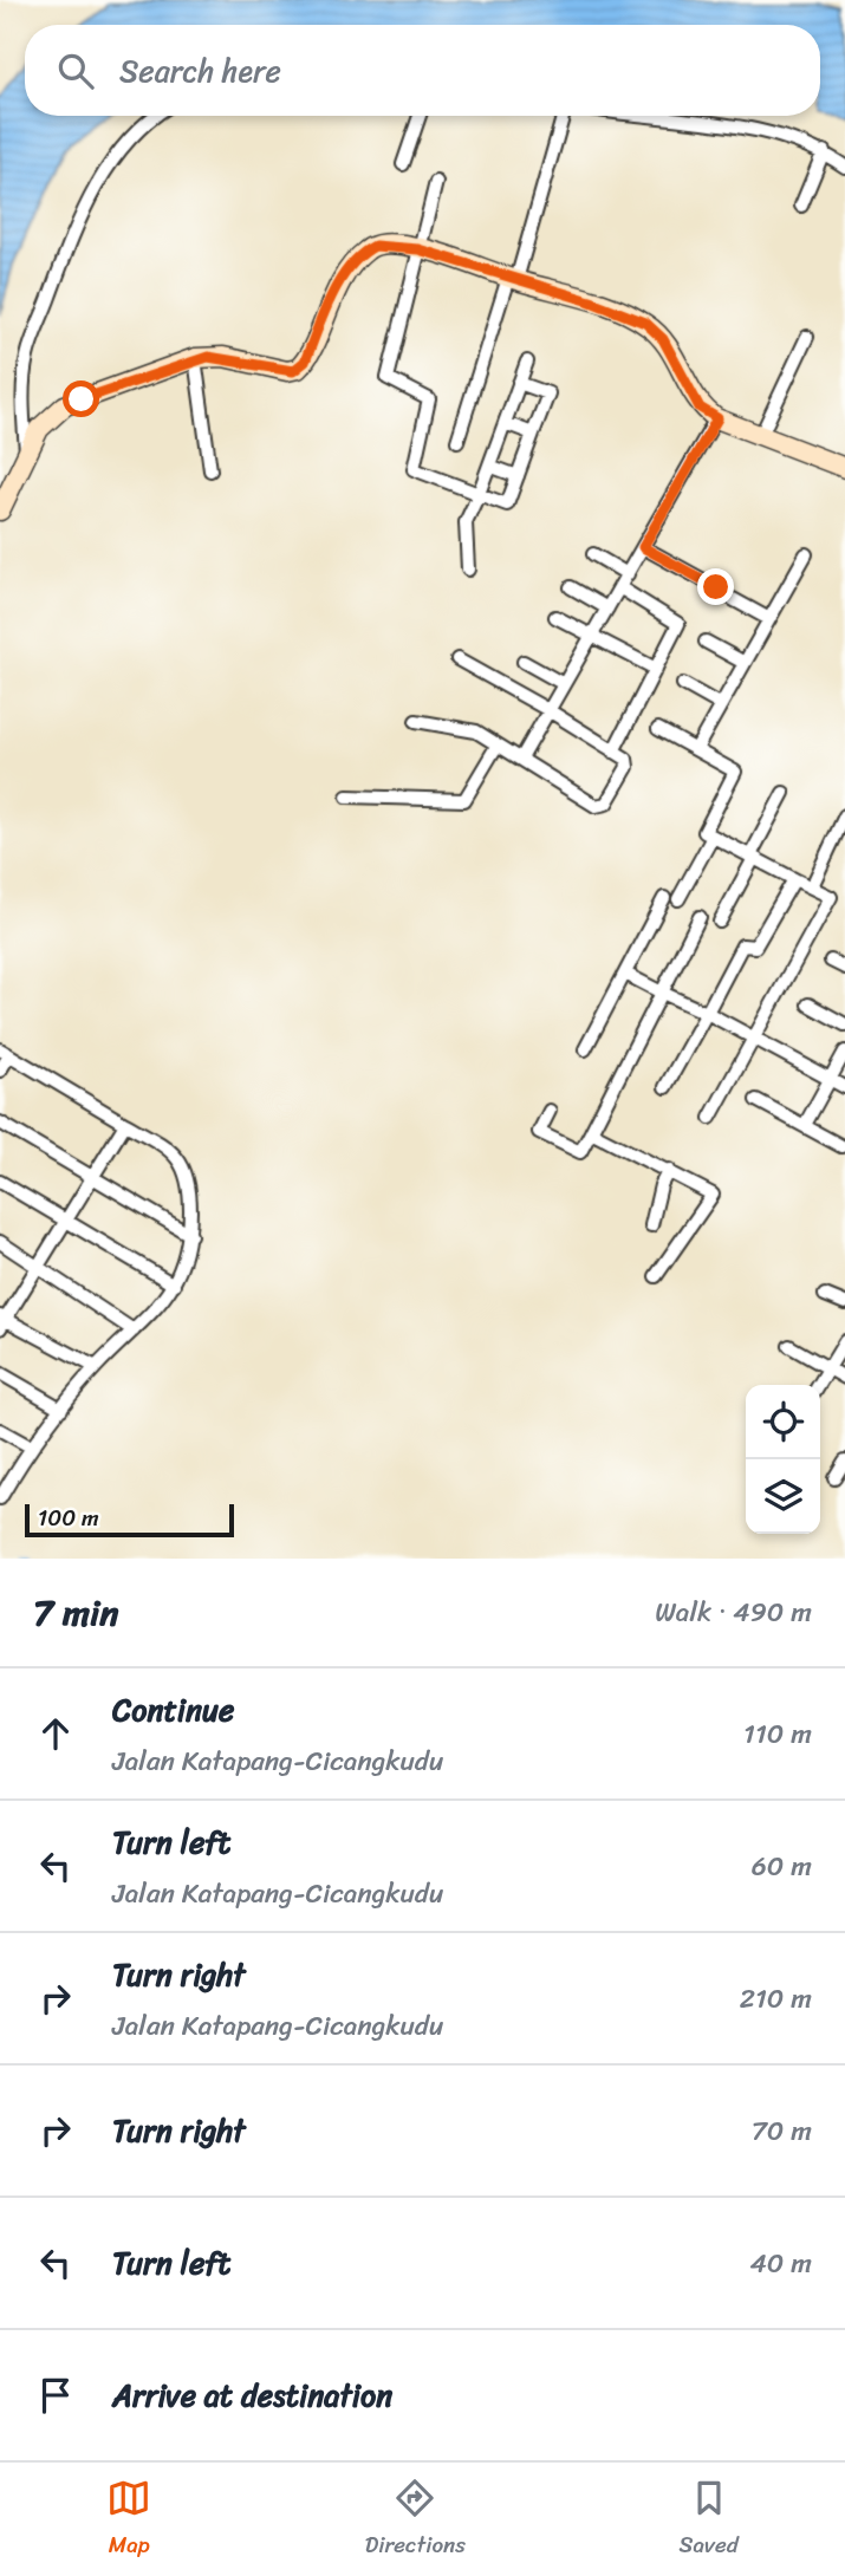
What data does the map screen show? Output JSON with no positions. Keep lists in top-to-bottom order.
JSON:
{
  "scale_bar": "100 m",
  "page": {
    "search": "Search here",
    "scale": "100 m",
    "heading": ["7 min", "Walk · 490 m"],
    "list": [
      ["Continue", "Jalan Katapang-Cicangkudu", "110 m"],
      ["Turn left", "Jalan Katapang-Cicangkudu", "60 m"],
      ["Turn right", "Jalan Katapang-Cicangkudu", "210 m"],
      ["Turn right", "70 m"],
      ["Turn left", "40 m"],
      "Arrive at destination"
    ],
    "nav": ["Map", "Directions", "Saved"]
  }
}
